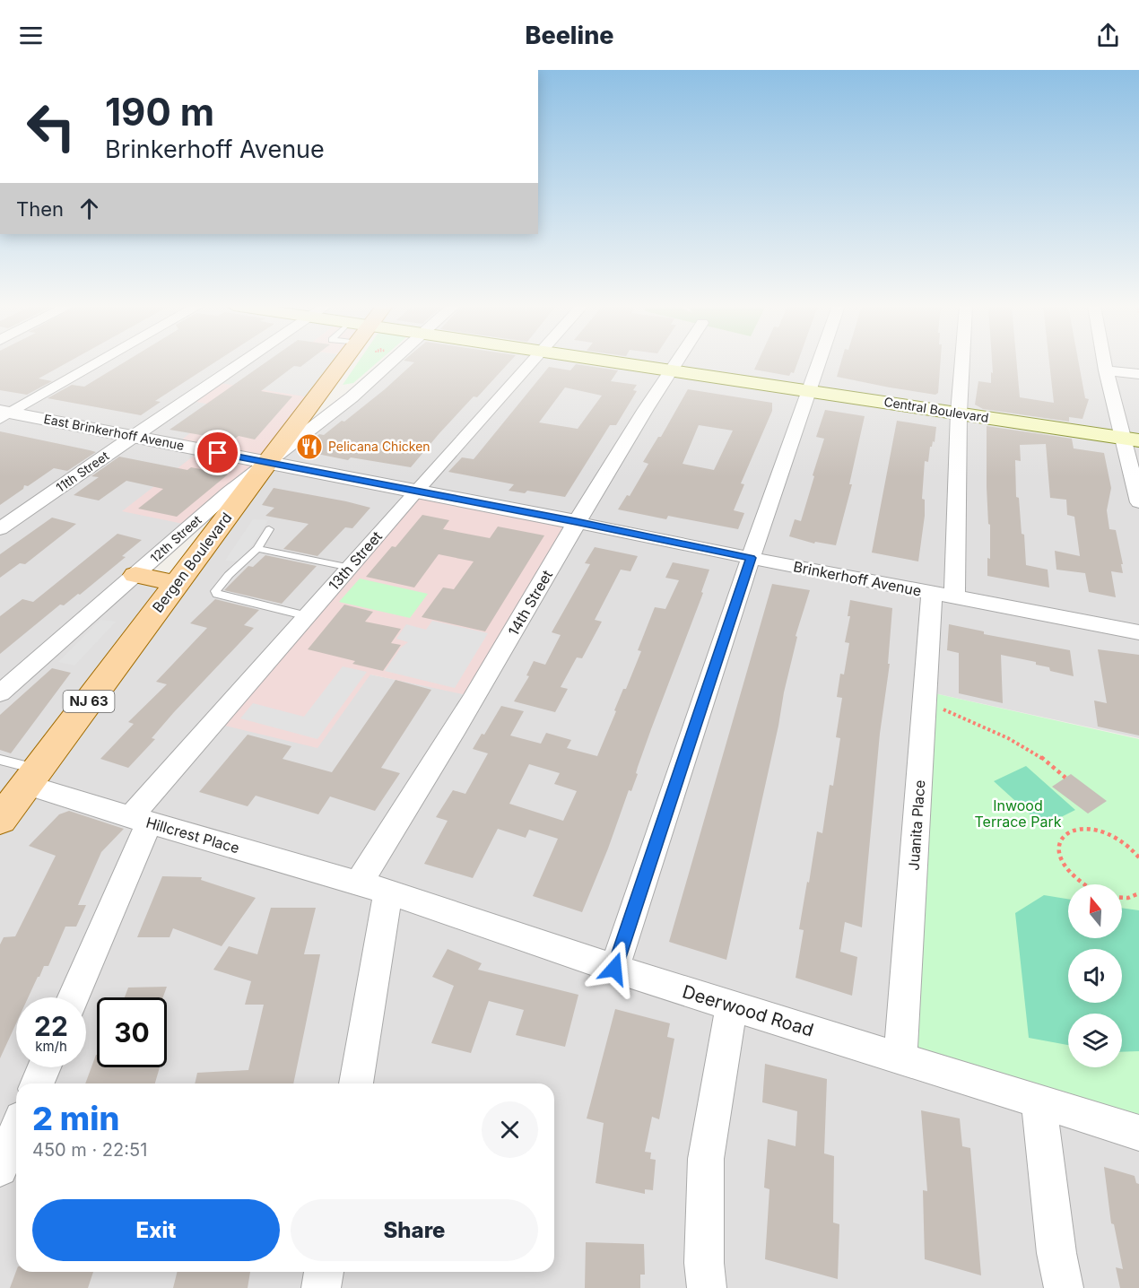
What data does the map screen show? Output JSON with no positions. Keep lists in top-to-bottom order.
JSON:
{
  "streets": {
    "main road": ["Central Boulevard", "Bergen Boulevard", "NJ 63"],
    "street": [
      "East Brinkerhoff Avenue",
      "11th Street",
      "12th Street",
      "13th Street",
      "Brinkerhoff Avenue",
      "14th Street",
      "Juanita Place",
      "Hillcrest Place",
      "Deerwood Road"
    ]
  },
  "crossings": [
    ["Central Boulevard", "14th Street"],
    ["Central Boulevard", "Juanita Place"],
    ["East Brinkerhoff Avenue", "11th Street"],
    ["East Brinkerhoff Avenue", "12th Street"],
    ["East Brinkerhoff Avenue", "13th Street"],
    ["East Brinkerhoff Avenue", "Bergen Boulevard"],
    ["East Brinkerhoff Avenue", "Brinkerhoff Avenue"],
    ["East Brinkerhoff Avenue", "14th Street"],
    ["12th Street", "Bergen Boulevard"],
    ["13th Street", "Hillcrest Place"],
    ["Bergen Boulevard", "Hillcrest Place"],
    ["Brinkerhoff Avenue", "14th Street"],
    ["Brinkerhoff Avenue", "Juanita Place"],
    ["14th Street", "Hillcrest Place"],
    ["14th Street", "Deerwood Road"],
    ["Juanita Place", "Deerwood Road"],
    ["Hillcrest Place", "Deerwood Road"]
  ],
  "parks": ["Inwood Terrace Park"],
  "places": {
    "restaurant": ["Pelicana Chicken"]
  },
  "north": "top",
  "page": {
    "header": "Beeline",
    "turn": ["190 m", "Brinkerhoff Avenue"],
    "then": "Then",
    "speed": "22 km/h",
    "limit": "30",
    "heading": ["2 min", "450 m · 22:51"],
    "buttons": ["Exit", "Share"]
  }
}
